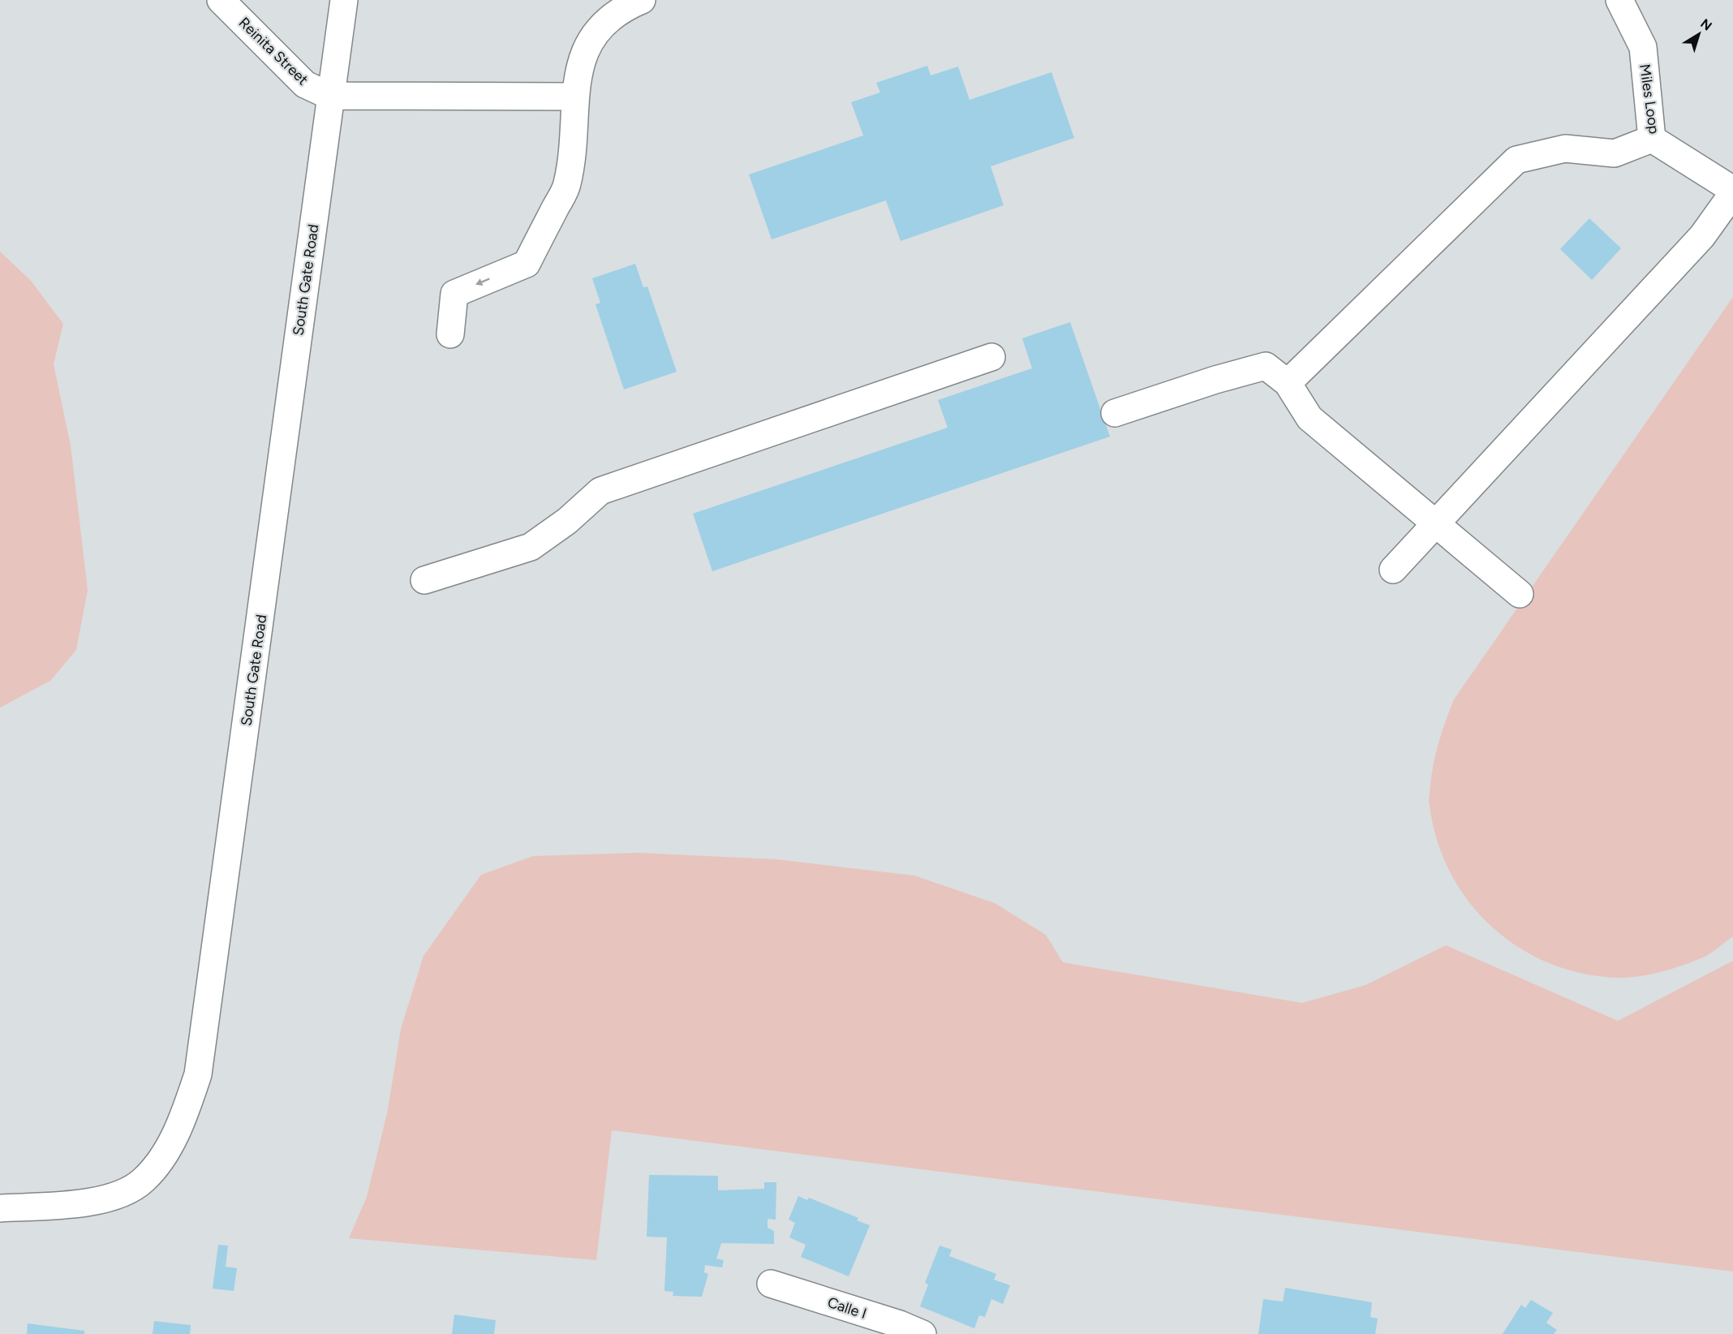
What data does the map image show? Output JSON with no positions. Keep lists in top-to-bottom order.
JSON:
{
  "streets": {
    "street": [
      "Reinita Street",
      "Miles Loop",
      "South Gate Road",
      "Calle I"
    ]
  },
  "crossings": [
    ["Reinita Street", "South Gate Road"]
  ],
  "north": "top right"
}
